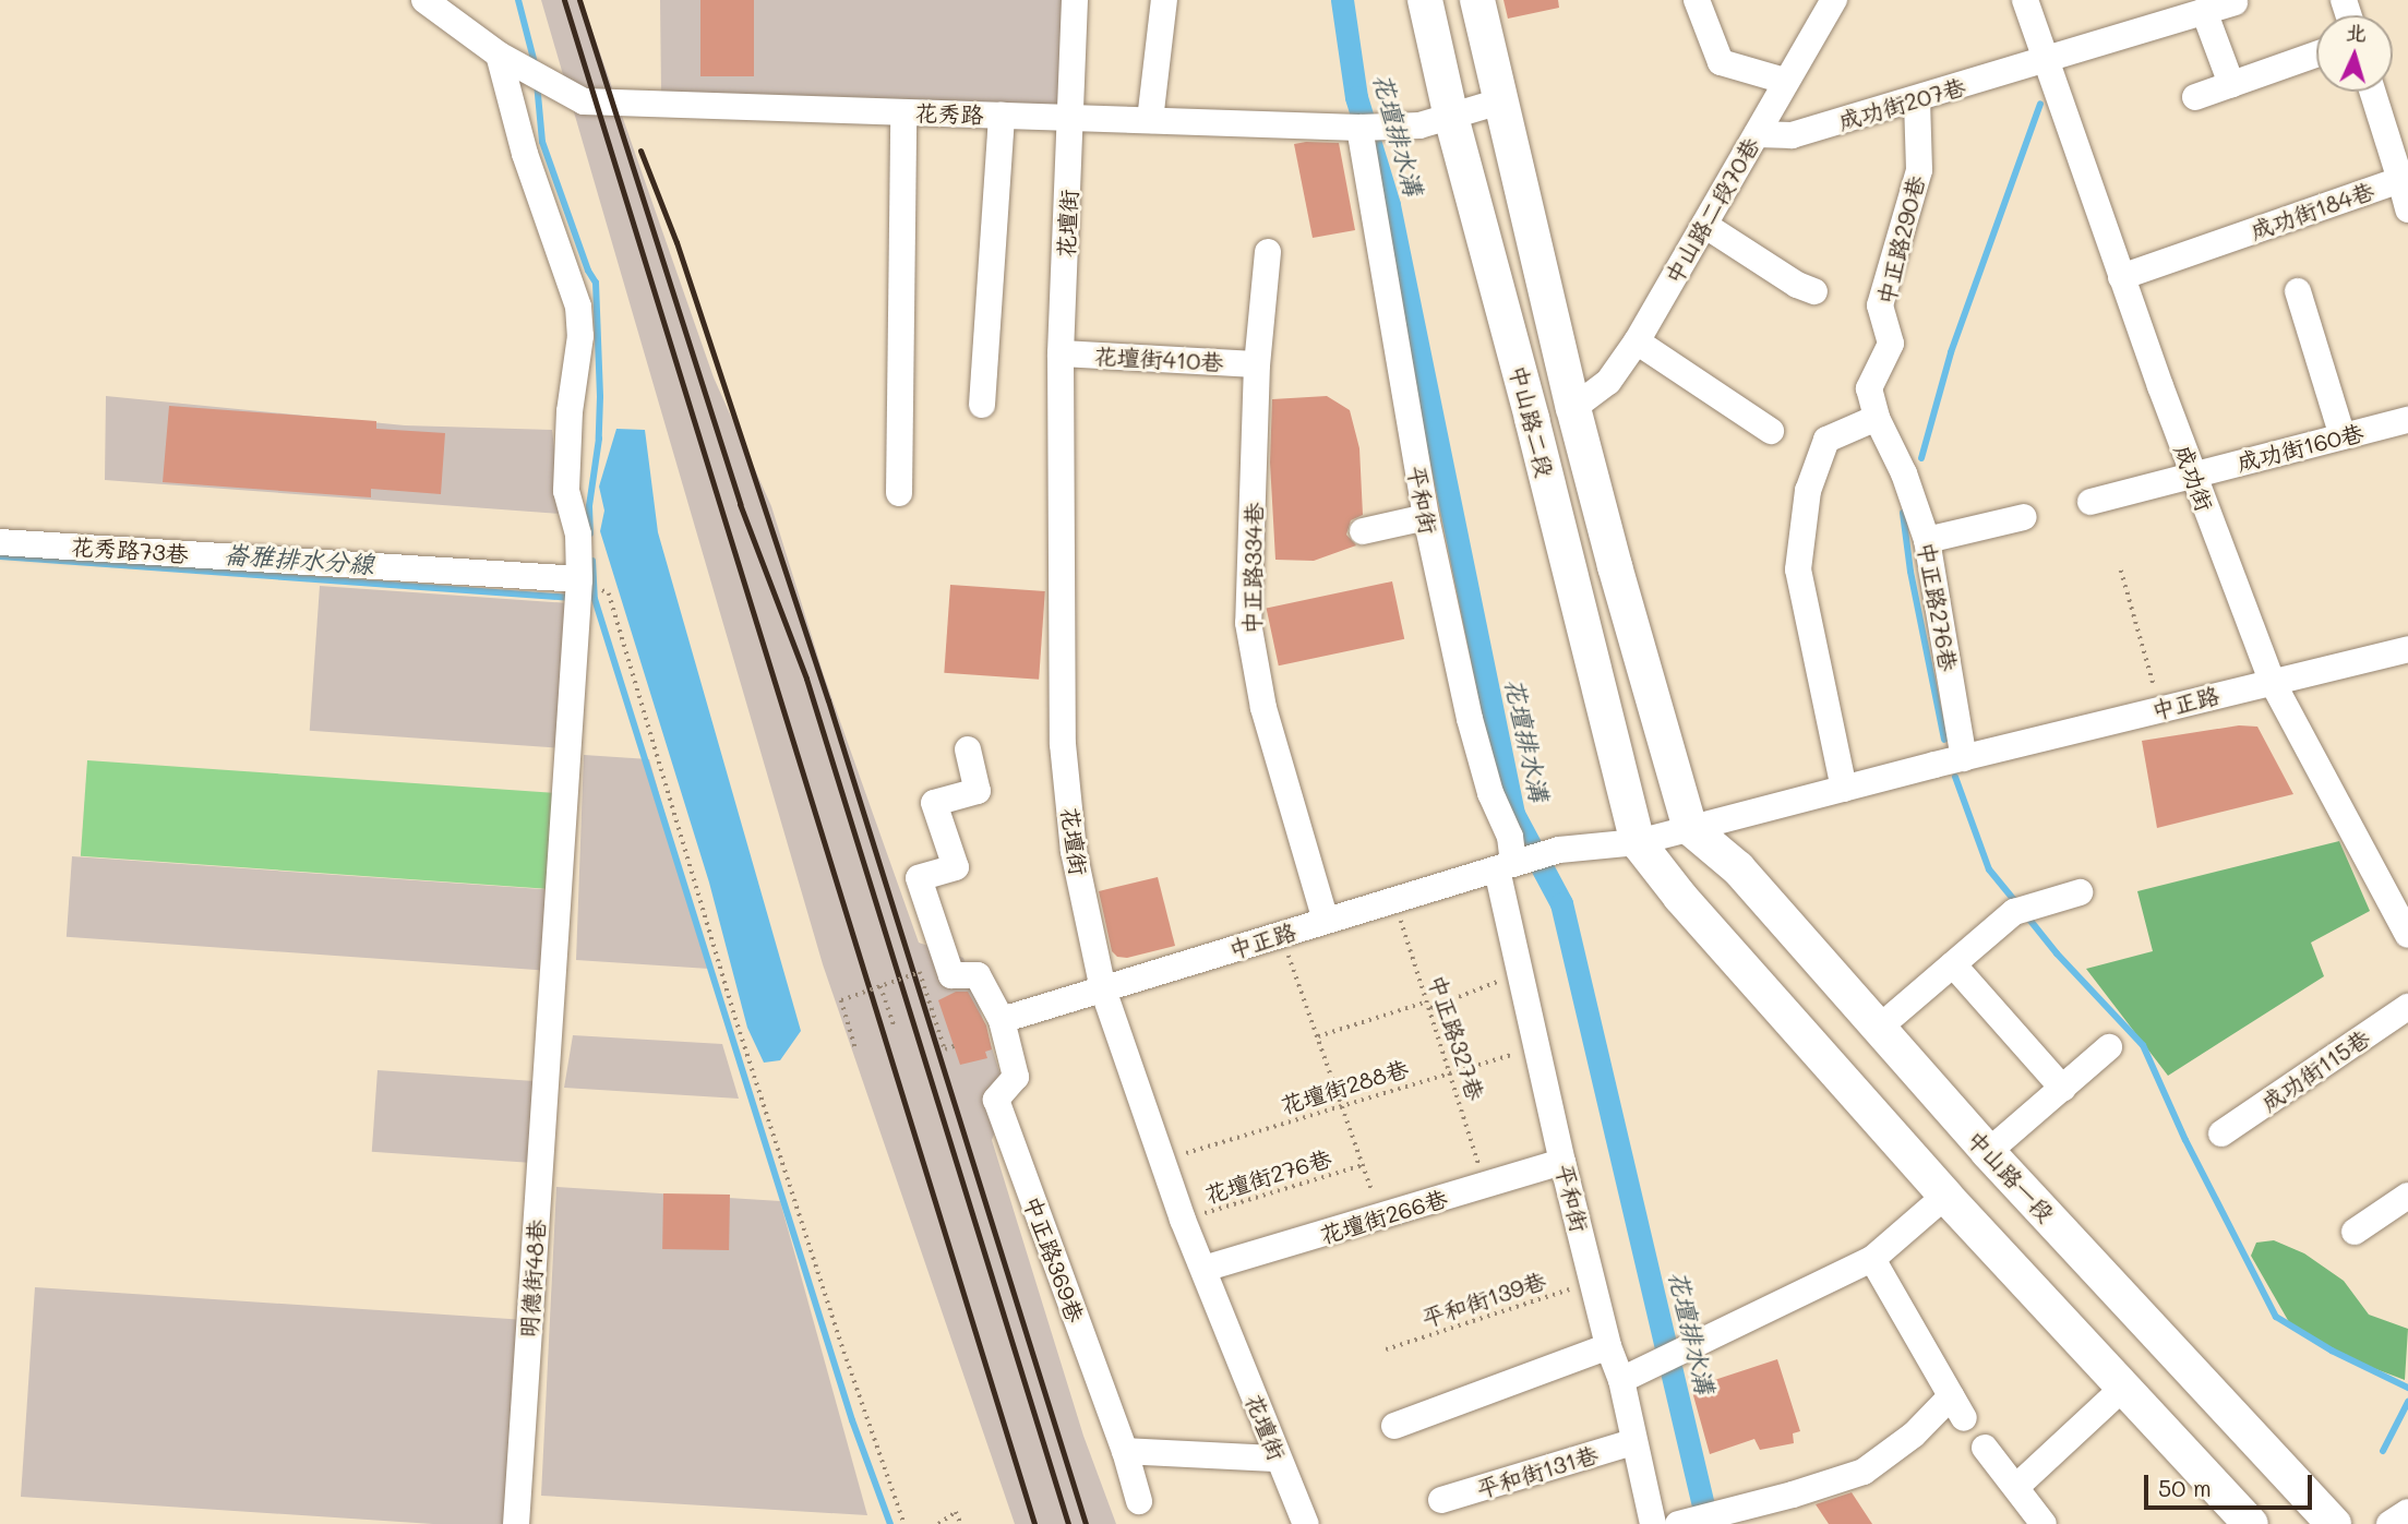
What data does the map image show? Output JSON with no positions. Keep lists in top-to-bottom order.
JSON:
{
  "streets": {
    "main road": ["中山路二段", "中山路一段"],
    "street": [
      "成功街207巷",
      "花秀路",
      "中山路二段70巷",
      "成功街184巷",
      "花壇街",
      "中正路290巷",
      "花壇街410巷",
      "成功街160巷",
      "成功街",
      "平和街",
      "花秀路73巷",
      "中正路334巷",
      "中正路276巷",
      "中正路",
      "成功街115巷",
      "花壇街266巷",
      "中正路369巷",
      "明德街48巷",
      "平和街131巷"
    ],
    "path": [
      "中正路327巷",
      "花壇街288巷",
      "花壇街276巷",
      "平和街139巷"
    ]
  },
  "crossings": [
    ["成功街207巷", "中山路二段70巷"],
    ["成功街207巷", "中正路290巷"],
    ["成功街207巷", "成功街"],
    ["花秀路", "花壇街"],
    ["花秀路", "中山路二段"],
    ["花秀路", "平和街"],
    ["中山路二段70巷", "中山路二段"],
    ["成功街184巷", "成功街"],
    ["花壇街", "花壇街410巷"],
    ["花壇街", "中正路"],
    ["花壇街", "花壇街288巷"],
    ["花壇街", "花壇街276巷"],
    ["花壇街", "花壇街266巷"],
    ["中正路290巷", "中正路276巷"],
    ["花壇街410巷", "中正路334巷"],
    ["中山路二段", "中正路"],
    ["中山路二段", "中山路一段"],
    ["成功街160巷", "成功街"],
    ["成功街", "中正路"],
    ["平和街", "中正路"],
    ["平和街", "花壇街288巷"],
    ["平和街", "花壇街266巷"],
    ["平和街", "平和街139巷"],
    ["平和街", "平和街131巷"],
    ["花秀路73巷", "明德街48巷"],
    ["中正路334巷", "中正路"],
    ["中正路276巷", "中正路"],
    ["中正路", "中正路327巷"],
    ["中正路", "中正路369巷"],
    ["中正路327巷", "花壇街288巷"],
    ["中正路327巷", "花壇街266巷"]
  ],
  "water": ["花壇排水溝", "崙雅排水分線"],
  "scale_bar": "50 m",
  "north": "top"
}
